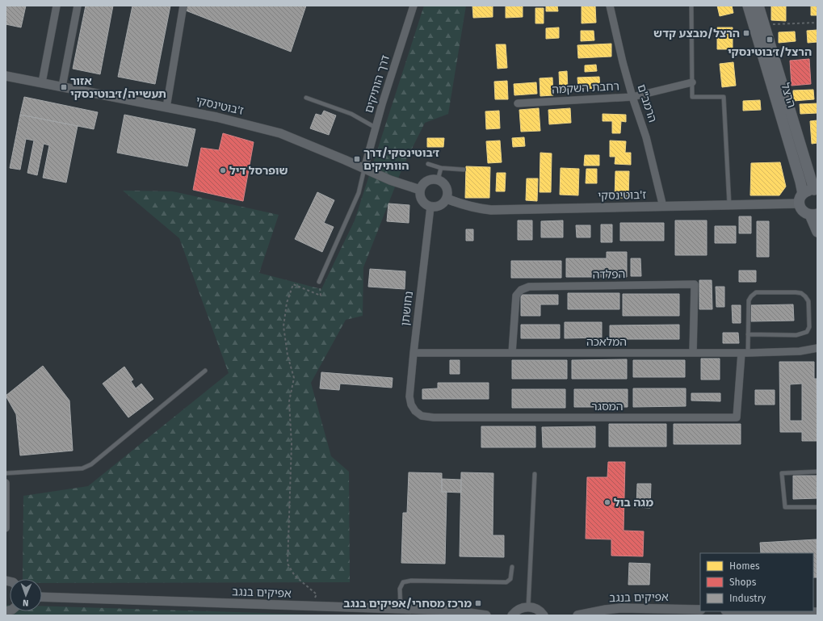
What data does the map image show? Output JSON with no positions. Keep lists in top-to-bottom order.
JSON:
{
  "streets": {
    "main road": ["הרצל"],
    "street": [
      "דרך הותיקים",
      "רחבת השקמה",
      "הרמב\"ם",
      "ז'בוטינסקי",
      "הפלדה",
      "נחושתן",
      "המלאכה",
      "המסגר",
      "אפיקים בנגב"
    ]
  },
  "crossings": [
    ["דרך הותיקים", "ז'בוטינסקי"],
    ["רחבת השקמה", "הרמב\"ם"],
    ["הרמב\"ם", "ז'בוטינסקי"],
    ["ז'בוטינסקי", "נחושתן"],
    ["הפלדה", "המלאכה"],
    ["נחושתן", "המלאכה"],
    ["נחושתן", "המסגר"],
    ["המלאכה", "המסגר"]
  ],
  "places": {
    "transit": [
      "הרצל/מבצע קדש",
      "הרצל/ז׳בוטינסקי",
      "אזור תעשייה/ז׳בוטינסקי",
      "ז׳בוטינסקי/דרך הוותיקים",
      "מרכז מסחרי/אפיקים בנגב"
    ],
    "other": ["שופרסל דיל", "מגה בול"]
  },
  "legend": ["Homes", "Shops", "Industry"],
  "north": "bottom"
}
